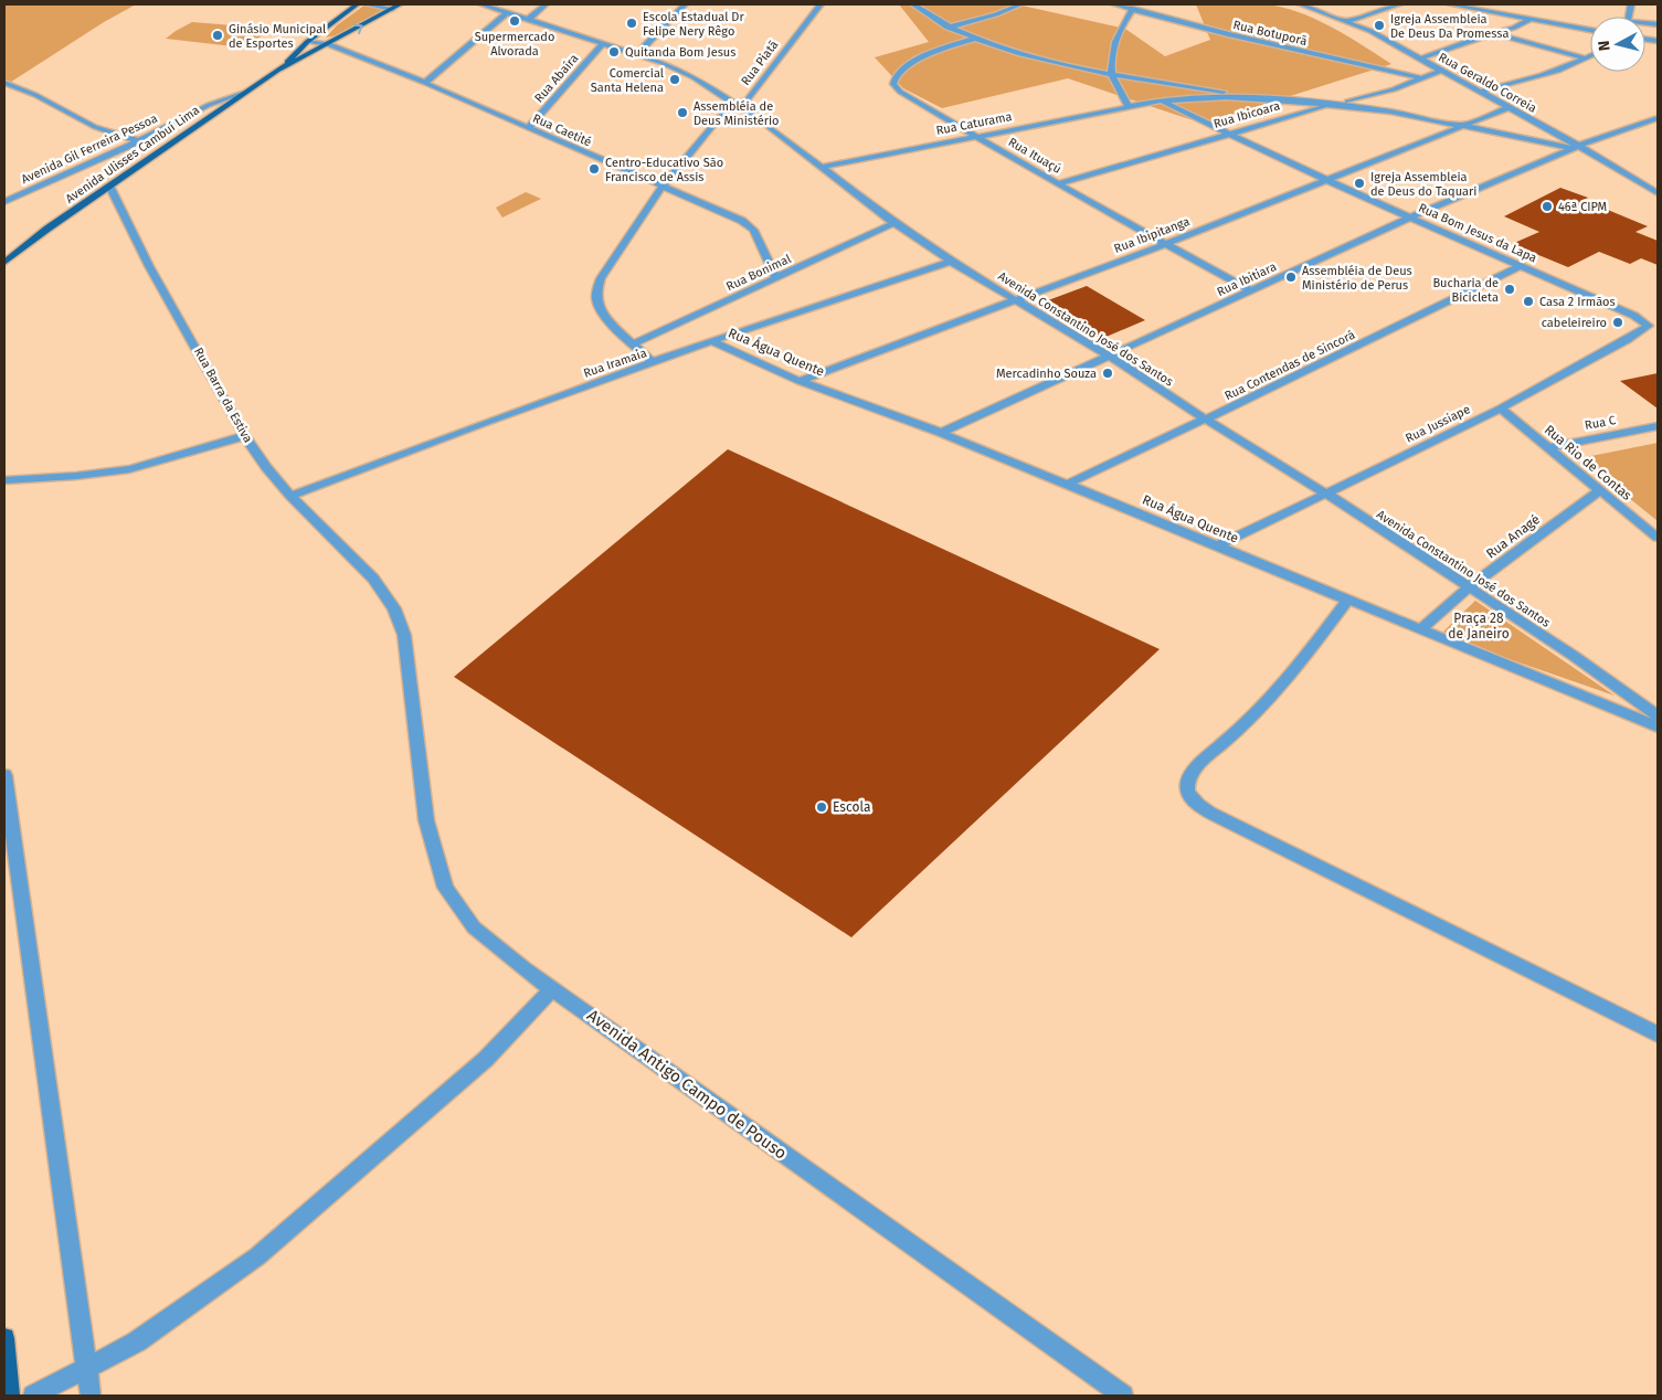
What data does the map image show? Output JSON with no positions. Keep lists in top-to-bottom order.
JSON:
{
  "streets": {
    "main road": ["Avenida Ulisses Cambuí Lima"],
    "street": [
      "Rua Botuporã",
      "Rua Piatã",
      "Rua Abaíra",
      "Rua Geraldo Correia",
      "Rua Ibicoara",
      "Rua Caturama",
      "Rua Caetité",
      "Avenida Gil Ferreira Pessoa",
      "Rua Ituaçú",
      "Rua Bom Jesus da Lapa",
      "Rua Ibipitanga",
      "Rua Bonimal",
      "Rua Ibitiara",
      "Avenida Constantino José dos Santos",
      "Rua Água Quente",
      "Rua Iramaia",
      "Rua Contendas de Sincorá",
      "Rua Barra da Estiva",
      "Rua C",
      "Rua Jussiape",
      "Rua Rio de Contas",
      "Rua Anagé",
      "Avenida Antigo Campo de Pouso"
    ]
  },
  "crossings": [
    ["Rua Botuporã", "Rua Ibicoara"],
    ["Rua Piatã", "Rua Caetité"],
    ["Rua Piatã", "Rua Bonimal"],
    ["Rua Piatã", "Avenida Constantino José dos Santos"],
    ["Rua Abaíra", "Rua Caetité"],
    ["Rua Abaíra", "Avenida Constantino José dos Santos"],
    ["Rua Geraldo Correia", "Rua Ibicoara"],
    ["Rua Geraldo Correia", "Rua Ibipitanga"],
    ["Rua Geraldo Correia", "Rua Ibitiara"],
    ["Rua Ibicoara", "Rua Ituaçú"],
    ["Rua Ibicoara", "Rua Bom Jesus da Lapa"],
    ["Rua Caturama", "Rua Ituaçú"],
    ["Rua Caturama", "Rua Bom Jesus da Lapa"],
    ["Rua Caturama", "Avenida Constantino José dos Santos"],
    ["Rua Caetité", "Avenida Ulisses Cambuí Lima"],
    ["Rua Caetité", "Rua Bonimal"],
    ["Avenida Gil Ferreira Pessoa", "Avenida Ulisses Cambuí Lima"],
    ["Avenida Ulisses Cambuí Lima", "Rua Barra da Estiva"],
    ["Rua Ituaçú", "Rua Ibipitanga"],
    ["Rua Ituaçú", "Rua Ibitiara"],
    ["Rua Bom Jesus da Lapa", "Rua Ibipitanga"],
    ["Rua Bom Jesus da Lapa", "Rua Ibitiara"],
    ["Rua Bom Jesus da Lapa", "Rua Contendas de Sincorá"],
    ["Rua Bom Jesus da Lapa", "Rua Jussiape"],
    ["Rua Ibipitanga", "Avenida Constantino José dos Santos"],
    ["Rua Ibipitanga", "Rua Água Quente"],
    ["Rua Bonimal", "Avenida Constantino José dos Santos"],
    ["Rua Ibitiara", "Avenida Constantino José dos Santos"],
    ["Rua Ibitiara", "Rua Água Quente"],
    ["Avenida Constantino José dos Santos", "Rua Iramaia"],
    ["Avenida Constantino José dos Santos", "Rua Contendas de Sincorá"],
    ["Avenida Constantino José dos Santos", "Rua Jussiape"],
    ["Avenida Constantino José dos Santos", "Rua Anagé"],
    ["Rua Água Quente", "Rua Iramaia"],
    ["Rua Água Quente", "Rua Contendas de Sincorá"],
    ["Rua Água Quente", "Rua Jussiape"],
    ["Rua Água Quente", "Rua Anagé"],
    ["Rua Iramaia", "Rua Barra da Estiva"],
    ["Rua Barra da Estiva", "Avenida Antigo Campo de Pouso"],
    ["Rua C", "Rua Rio de Contas"],
    ["Rua Jussiape", "Rua Rio de Contas"],
    ["Rua Rio de Contas", "Rua Anagé"]
  ],
  "parks": ["Praça 28 de Janeiro"],
  "places": [
    "Supermercado Alvorada",
    "Escola Estadual Dr Felipe Nery Rêgo",
    "Igreja Assembleia De Deus Da Promessa",
    "Ginásio Municipal de Esportes",
    "Quitanda Bom Jesus",
    "Comercial Santa Helena",
    "Assembléia de Deus Ministério",
    "Centro-Educativo São Francisco de Assis",
    "Igreja Assembleia de Deus do Taquari",
    "46ª CIPM",
    "Assembléia de Deus Ministério de Perus",
    "Bucharia de Bicicleta",
    "Casa 2 Irmãos",
    "cabeleireiro",
    "Mercadinho Souza",
    "Escola"
  ],
  "north": "left"
}
